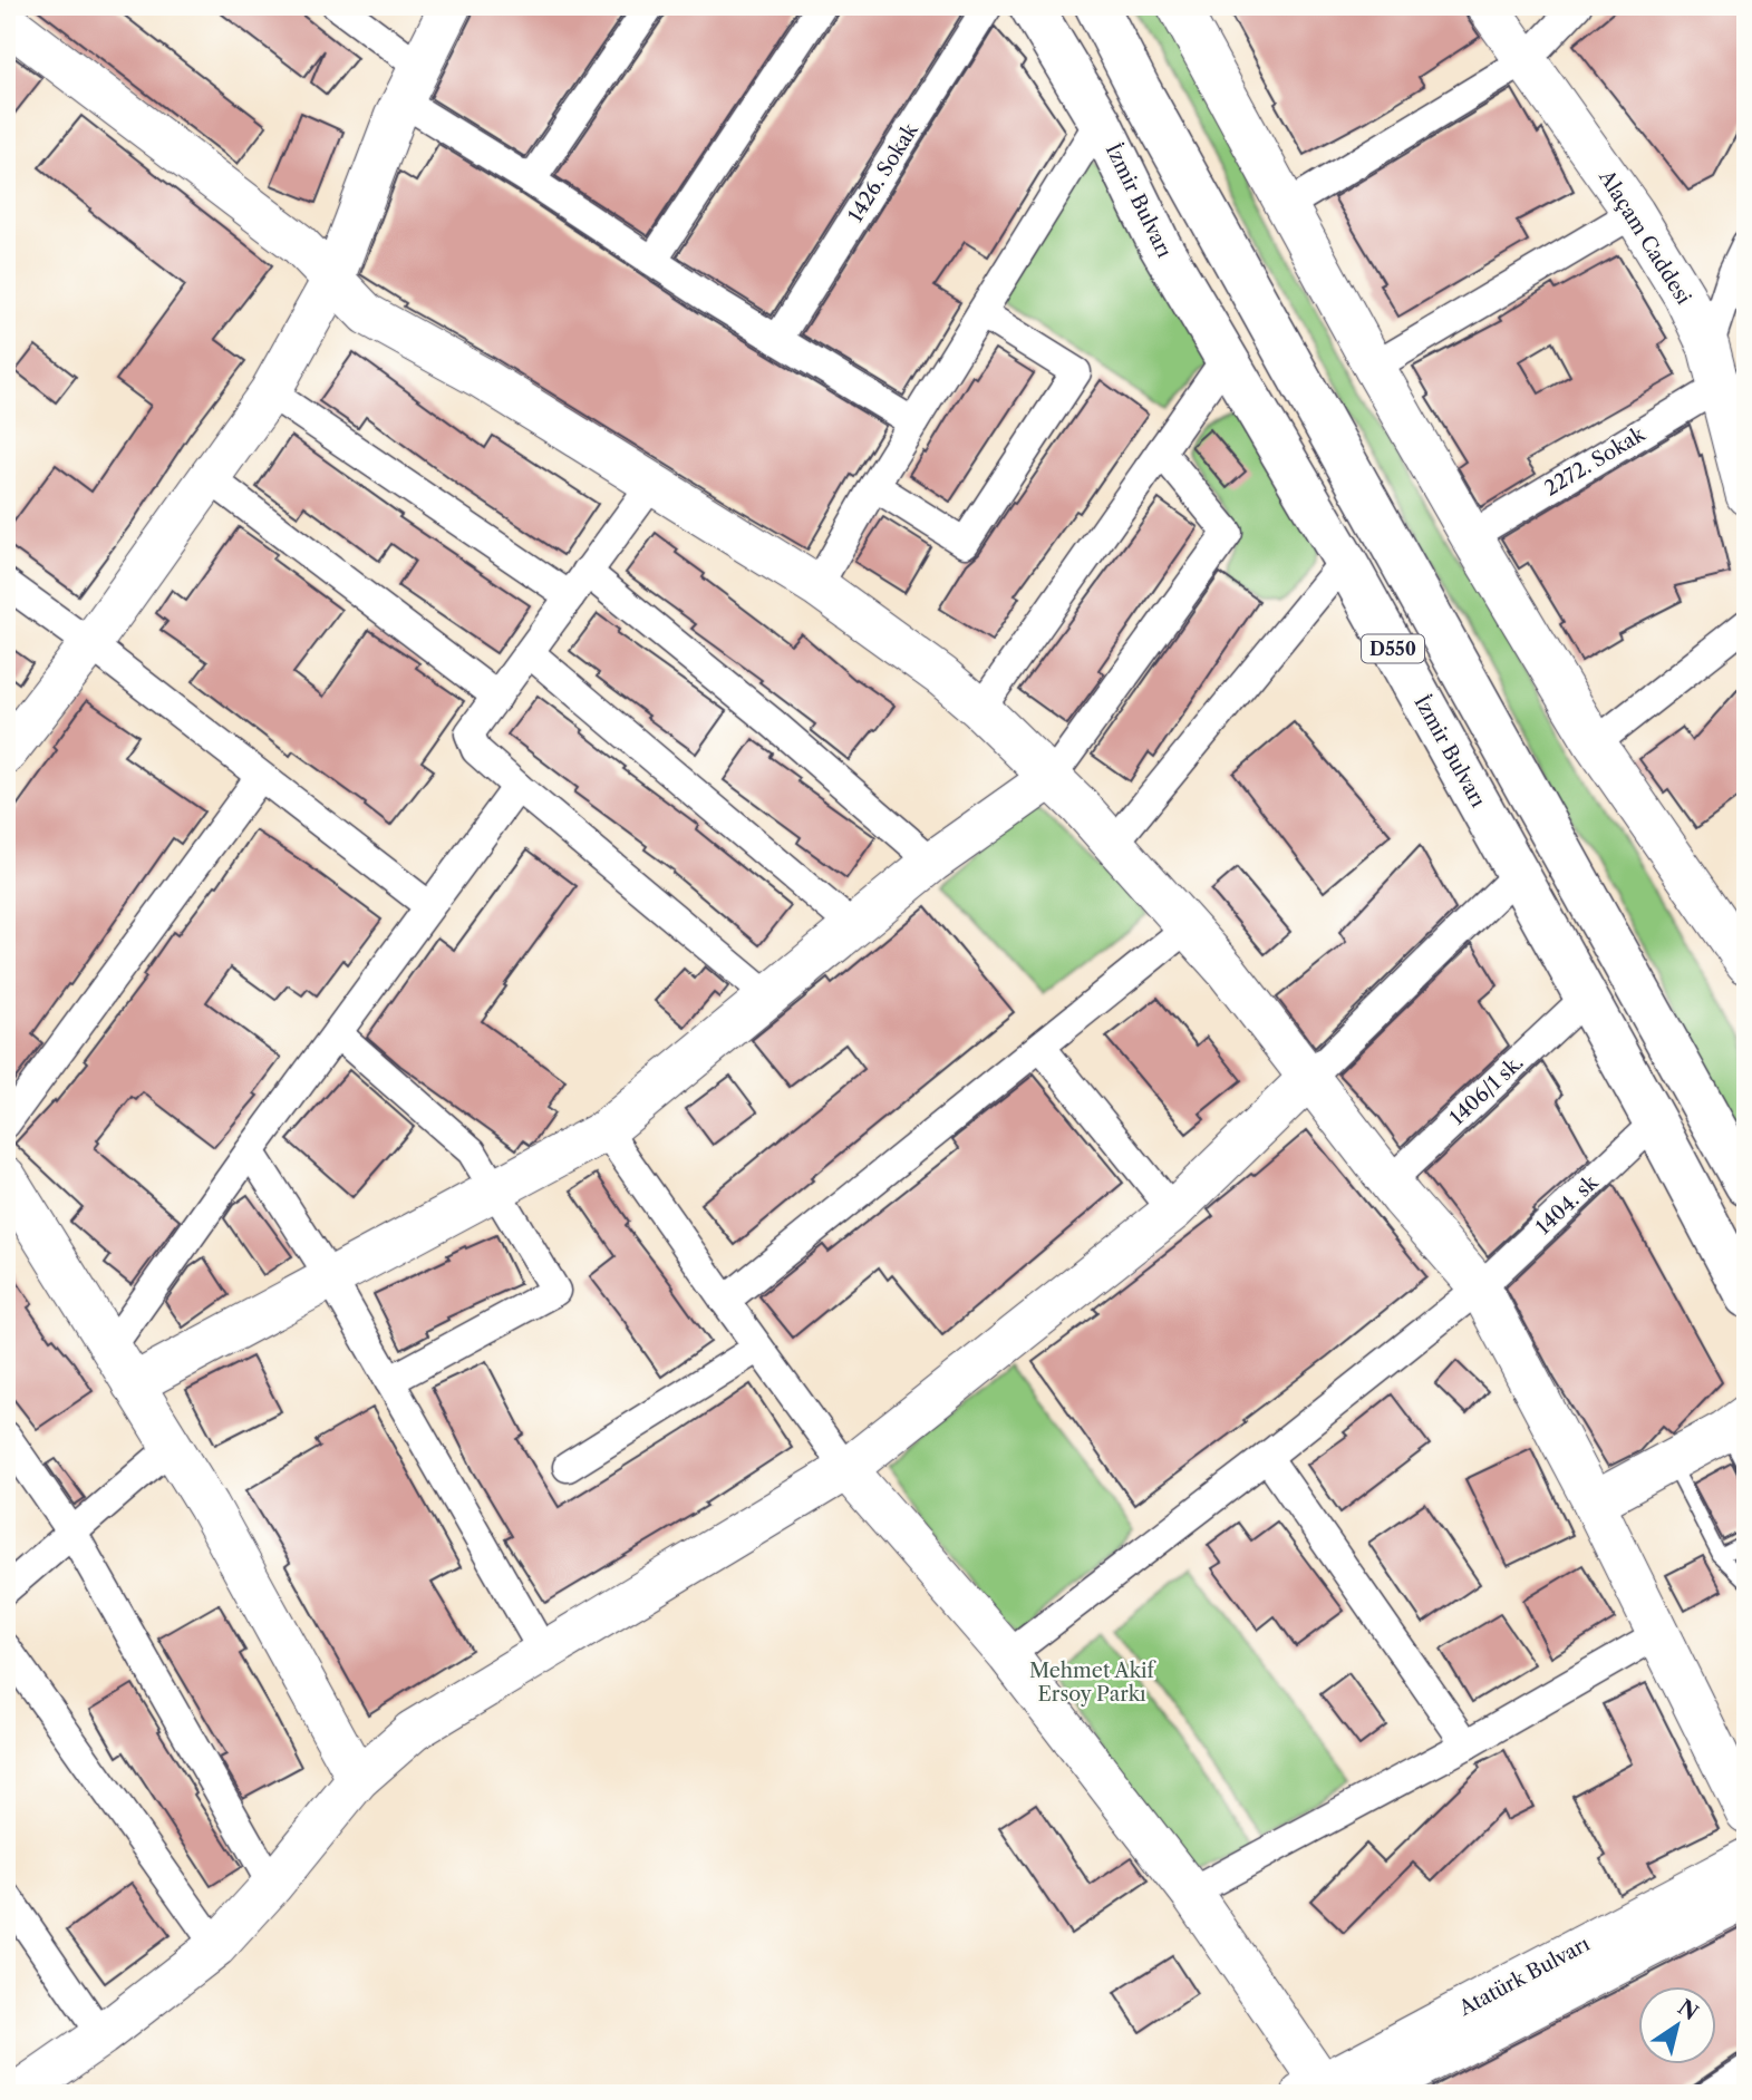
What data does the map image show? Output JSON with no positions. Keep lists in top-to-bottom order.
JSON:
{
  "streets": {
    "highway": ["İzmir Bulvarı", "D550"],
    "street": [
      "1426. Sokak",
      "Alaçam Caddesi",
      "2272. Sokak",
      "1406/1 sk.",
      "1404. sk",
      "Atatürk Bulvarı"
    ]
  },
  "crossings": [
    ["İzmir Bulvarı", "1406/1 sk."],
    ["İzmir Bulvarı", "1404. sk"],
    ["Alaçam Caddesi", "2272. Sokak"]
  ],
  "parks": ["Mehmet Akif Ersoy Parkı"],
  "north": "top right"
}
